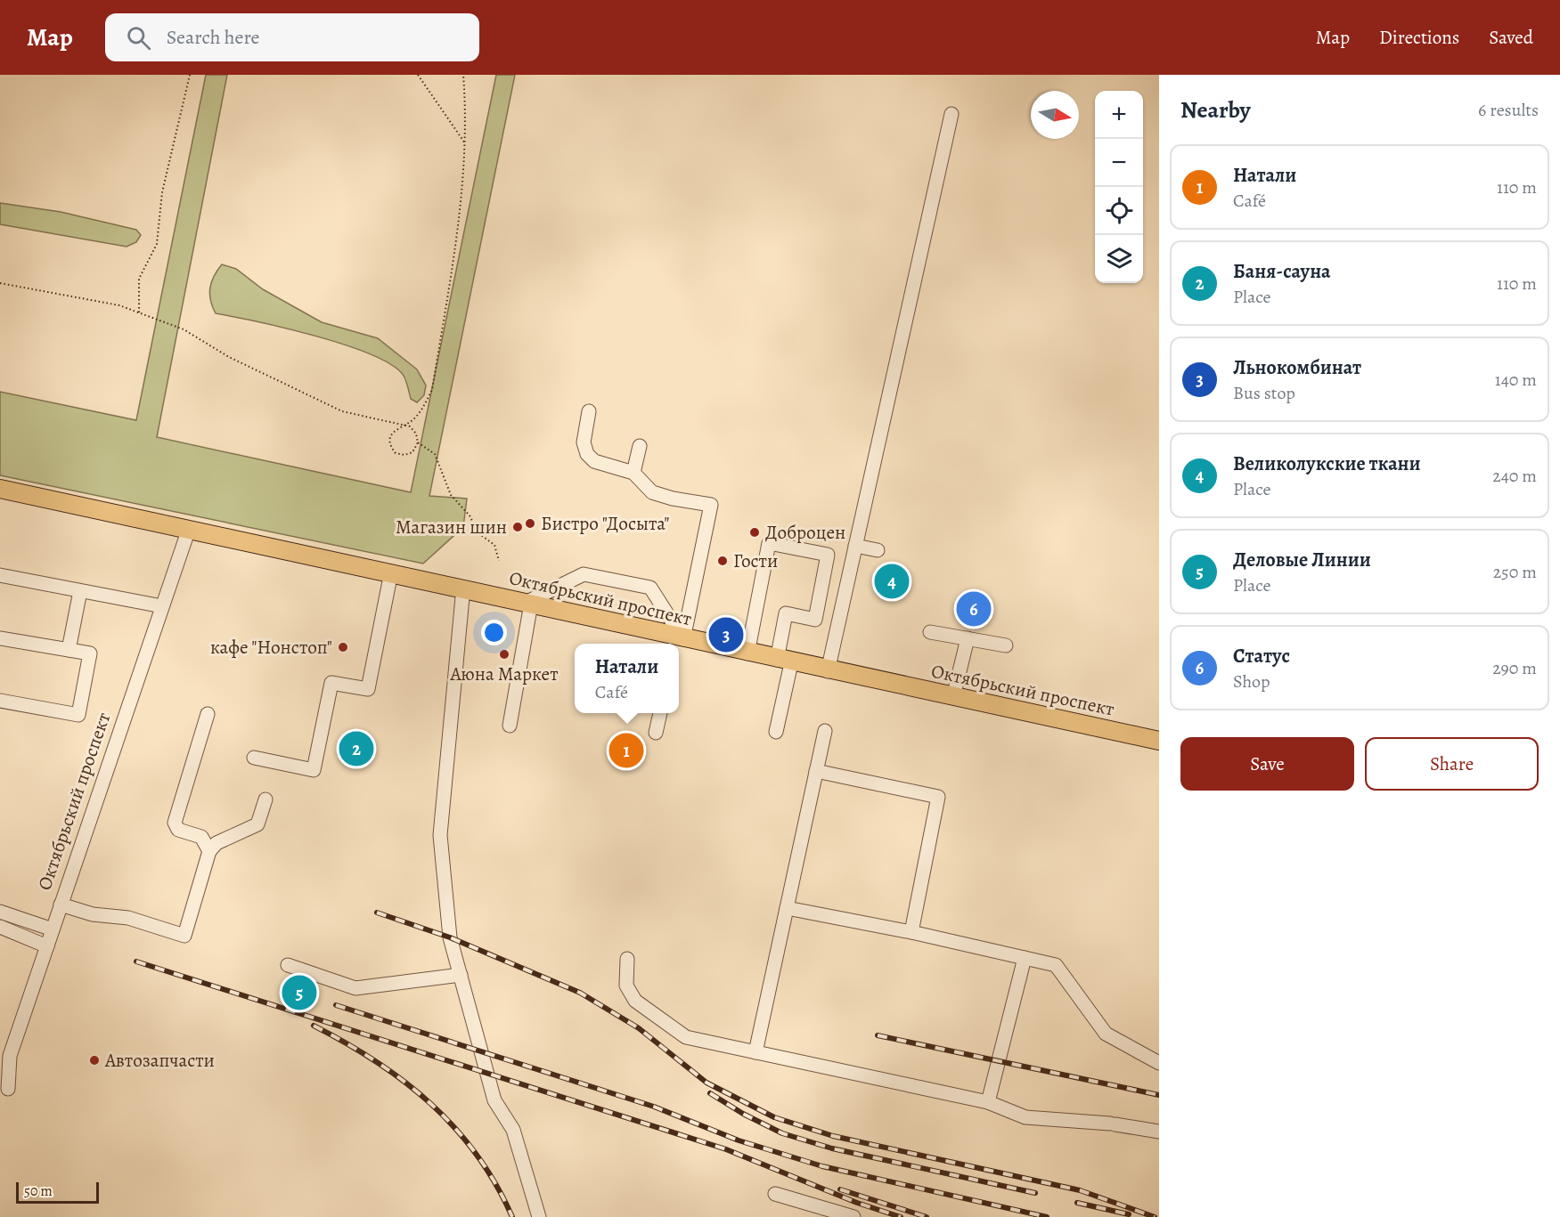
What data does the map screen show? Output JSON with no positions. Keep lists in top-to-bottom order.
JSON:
{
  "streets": {
    "main road": ["Октябрьский проспект"]
  },
  "places": [
    "Бистро \"Досыта\"",
    "Магазин шин",
    "Доброцен",
    "Гости",
    "кафе \"Нонстоп\"",
    "Аюна Маркет",
    "Автозапчасти"
  ],
  "scale_bar": "50 m",
  "north": "right",
  "page": {
    "header": "Map",
    "search": "Search here",
    "nav": ["Map", "Directions", "Saved"],
    "heading": ["Nearby", "6 results"],
    "map_buttons": ["+", "−"],
    "list": [
      {
        "mark": "1",
        "name": "Натали",
        "note": "Café",
        "value": "110 m"
      },
      {
        "mark": "2",
        "name": "Баня-сауна",
        "note": "Place",
        "value": "110 m"
      },
      {
        "mark": "3",
        "name": "Льнокомбинат",
        "note": "Bus stop",
        "value": "140 m"
      },
      {
        "mark": "4",
        "name": "Великолукские ткани",
        "note": "Place",
        "value": "240 m"
      },
      {
        "mark": "5",
        "name": "Деловые Линии",
        "note": "Place",
        "value": "250 m"
      },
      {
        "mark": "6",
        "name": "Статус",
        "note": "Shop",
        "value": "290 m"
      }
    ],
    "pins": [
      "4",
      "6",
      "3",
      "2",
      "1",
      "5"
    ],
    "popup": ["Натали", "Café"],
    "buttons": ["Save", "Share"],
    "scale": "50 m"
  }
}
